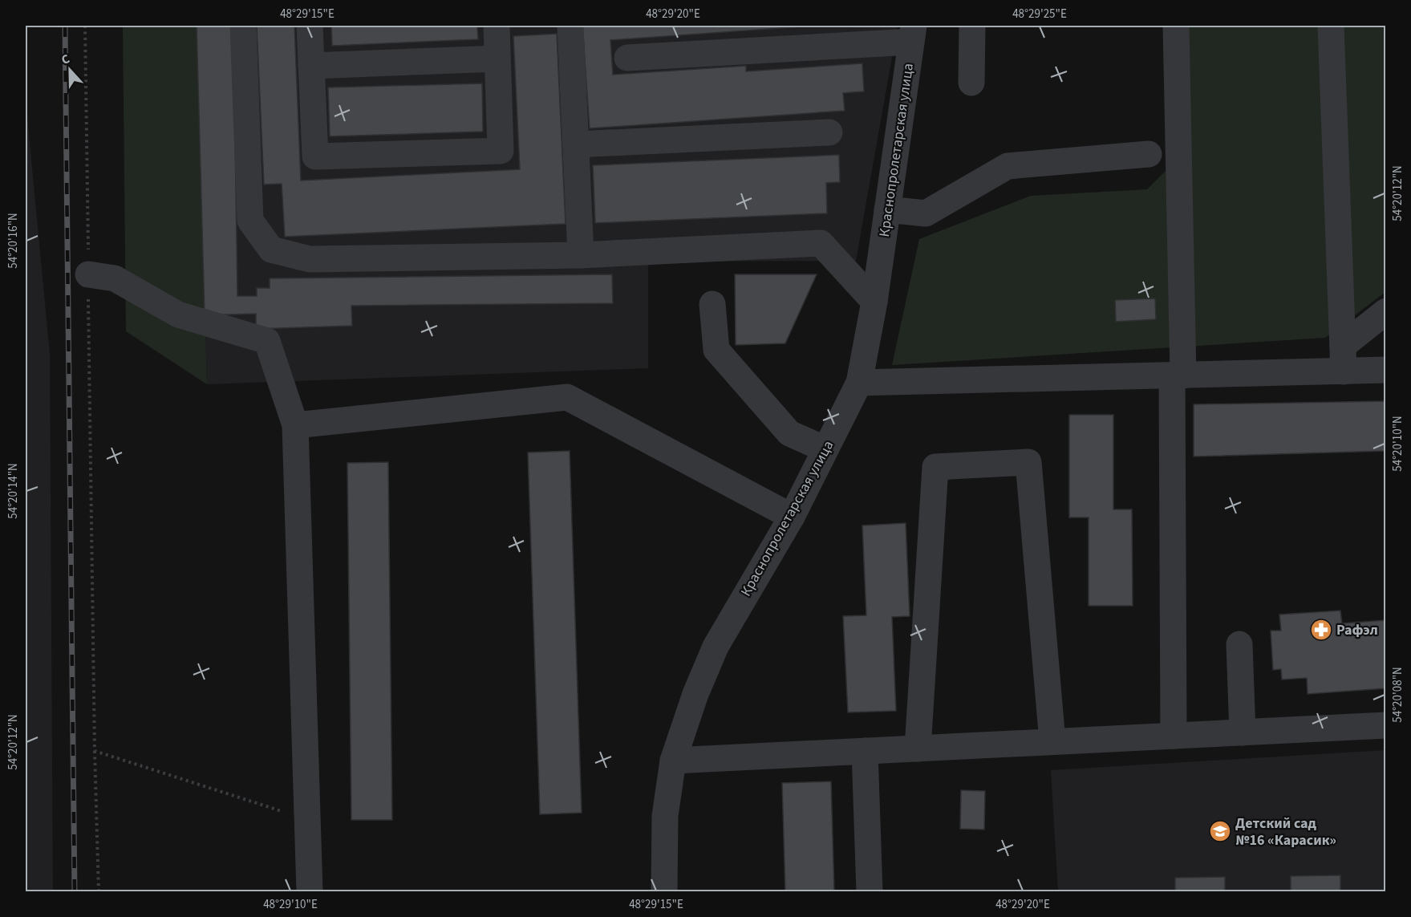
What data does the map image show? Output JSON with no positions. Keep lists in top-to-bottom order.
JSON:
{
  "streets": {
    "street": ["Краснопролетарская улица"]
  },
  "places": {
    "pharmacy": ["Рафэл"],
    "school or university": ["Детский сад №16 «Карасик»"]
  },
  "north": "top",
  "coordinates": [
    "48°29'15\"E",
    "48°29'20\"E",
    "48°29'25\"E",
    "54°20'12\"N",
    "54°20'16\"N",
    "54°20'10\"N",
    "54°20'14\"N",
    "54°20'08\"N",
    "48°29'10\"E"
  ]
}
